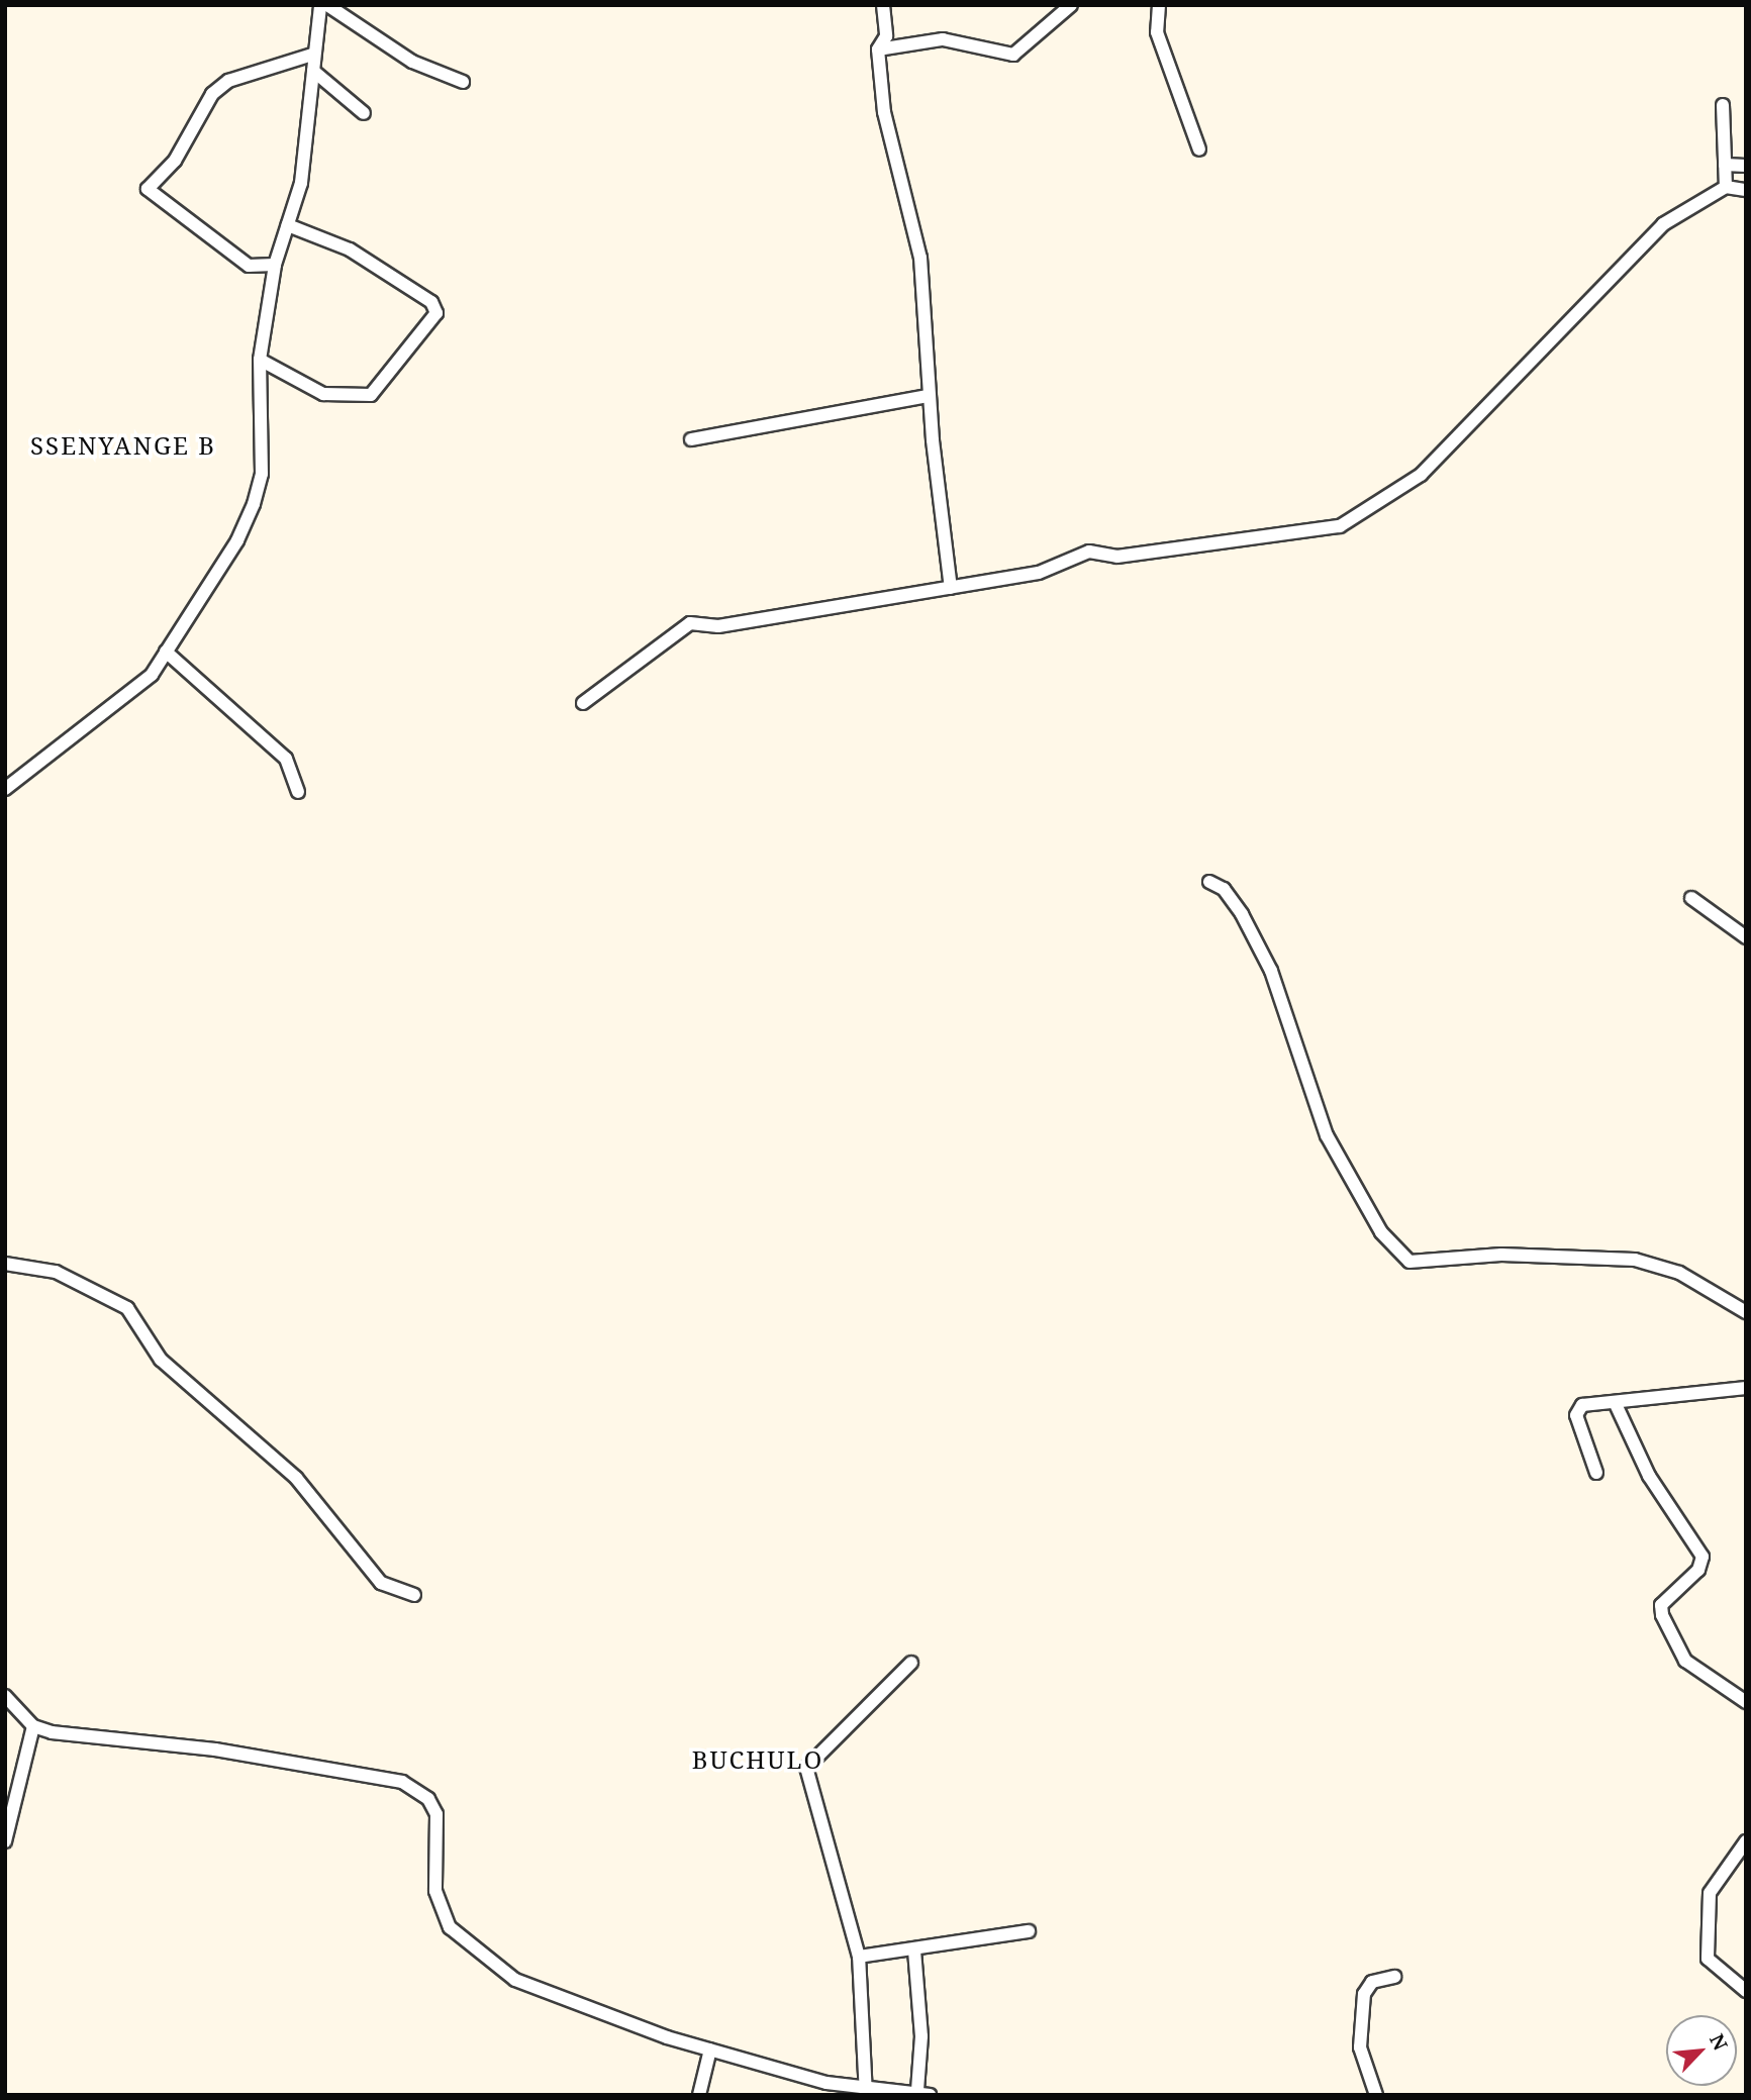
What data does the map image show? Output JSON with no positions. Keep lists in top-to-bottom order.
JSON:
{
  "districts": ["SSENYANGE B", "BUCHULO"],
  "north": "top right"
}
